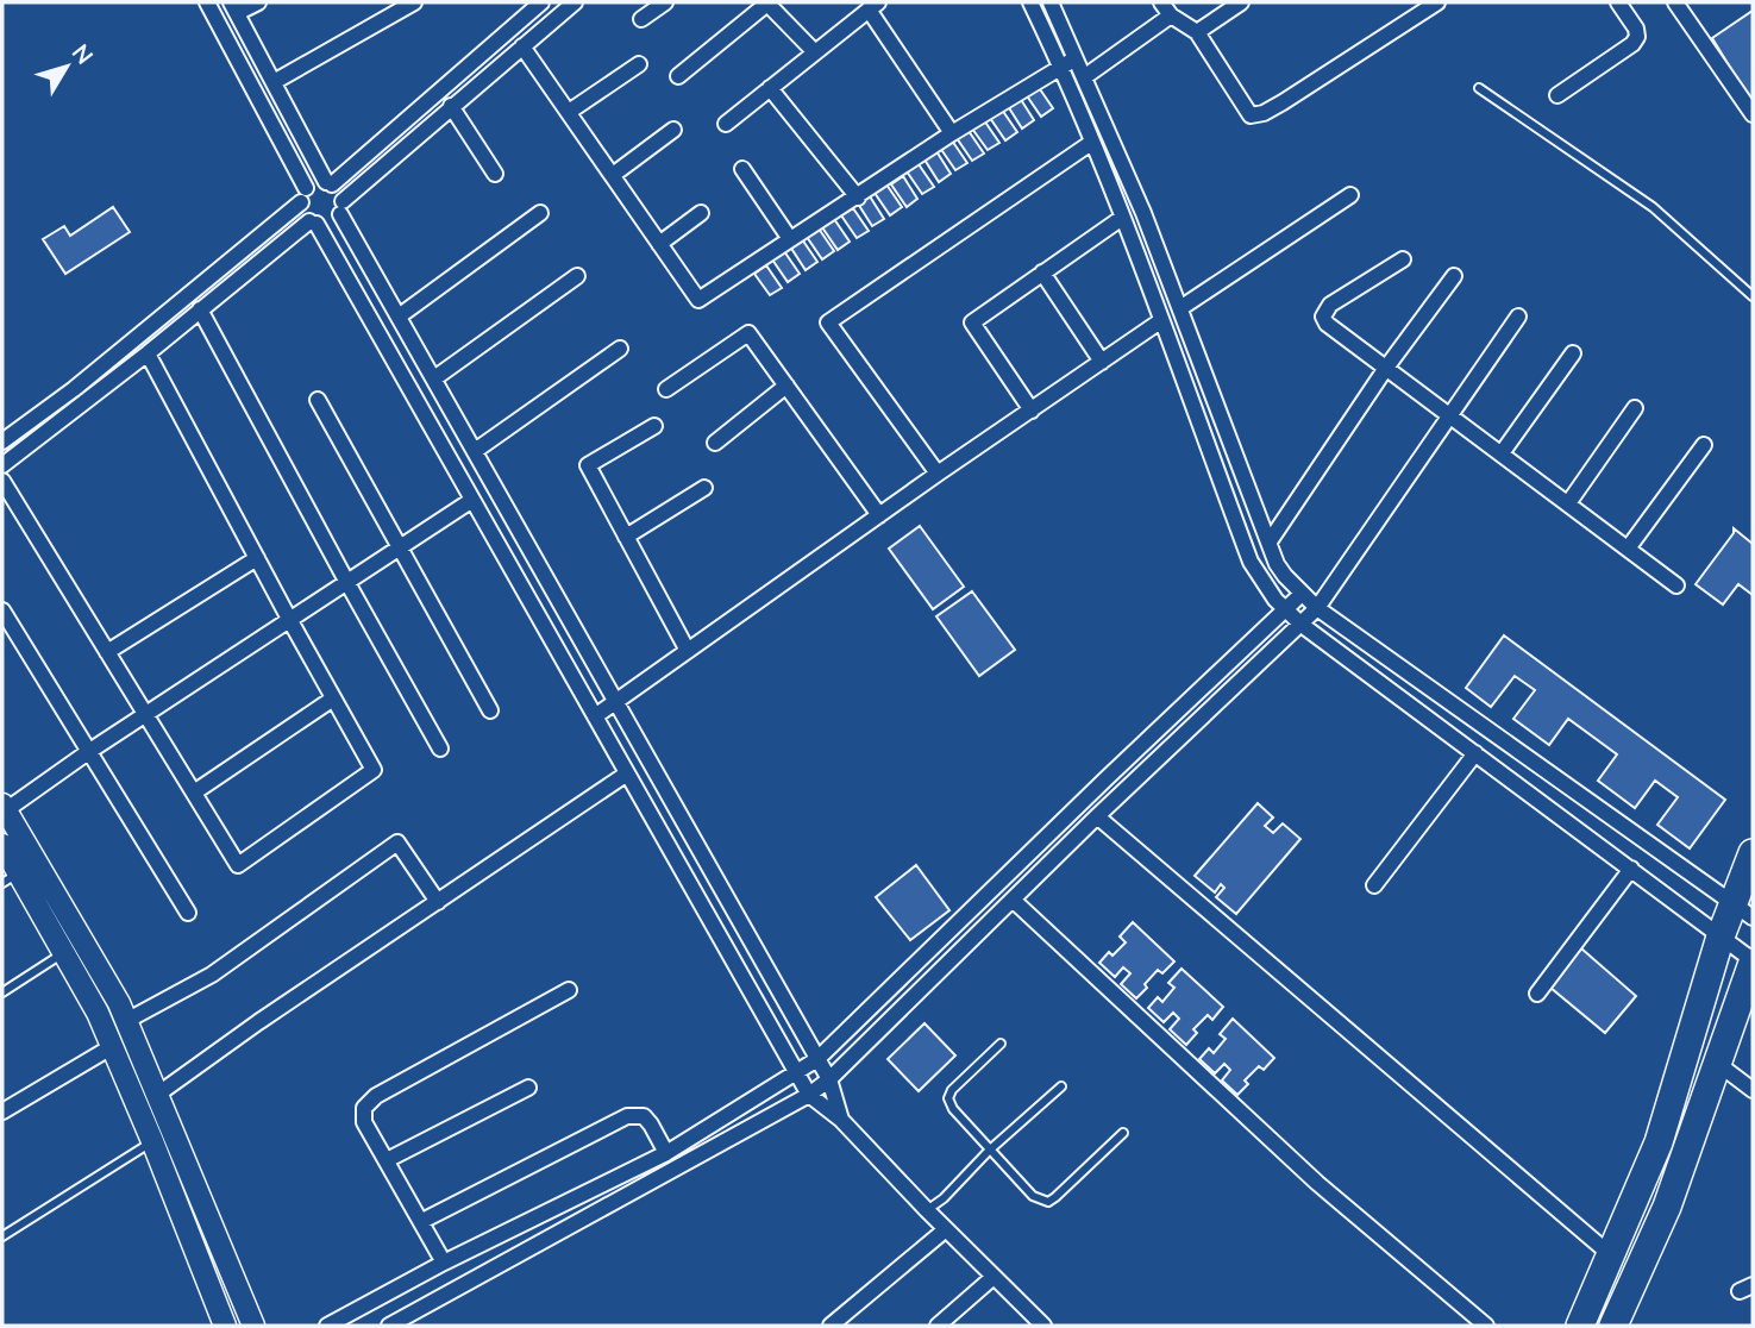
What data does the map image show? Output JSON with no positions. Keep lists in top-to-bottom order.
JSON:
{
  "north": "top right"
}
